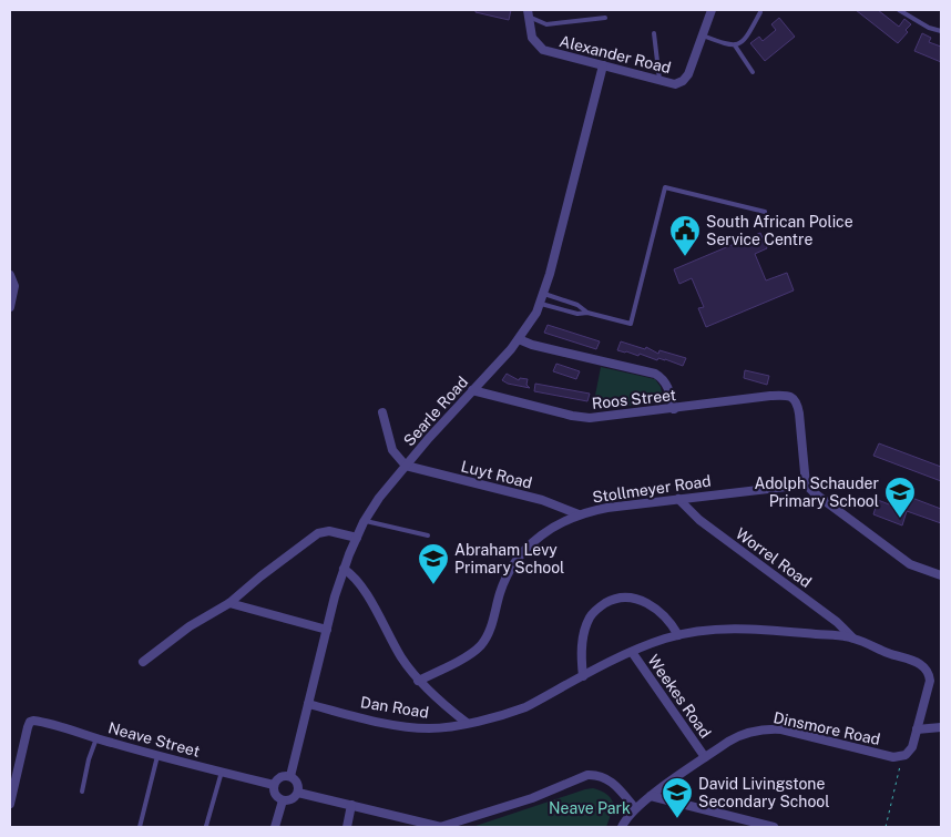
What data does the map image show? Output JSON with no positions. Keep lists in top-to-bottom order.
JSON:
{
  "streets": {
    "street": [
      "Alexander Road",
      "Roos Street",
      "Searle Road",
      "Luyt Road",
      "Stollmeyer Road",
      "Worrel Road",
      "Weekes Road",
      "Dan Road",
      "Dinsmore Road",
      "Neave Street"
    ]
  },
  "crossings": [
    ["Alexander Road", "Searle Road"],
    ["Roos Street", "Searle Road"],
    ["Roos Street", "Stollmeyer Road"],
    ["Searle Road", "Luyt Road"],
    ["Searle Road", "Dan Road"],
    ["Searle Road", "Neave Street"],
    ["Luyt Road", "Stollmeyer Road"],
    ["Stollmeyer Road", "Worrel Road"],
    ["Worrel Road", "Dan Road"],
    ["Weekes Road", "Dan Road"],
    ["Weekes Road", "Dinsmore Road"]
  ],
  "parks": ["Neave Park"],
  "places": {
    "public building": ["South African Police Service Centre"],
    "school or university": ["Adolph Schauder Primary School", "Abraham Levy Primary School", "David Livingstone Secondary School"]
  }
}
